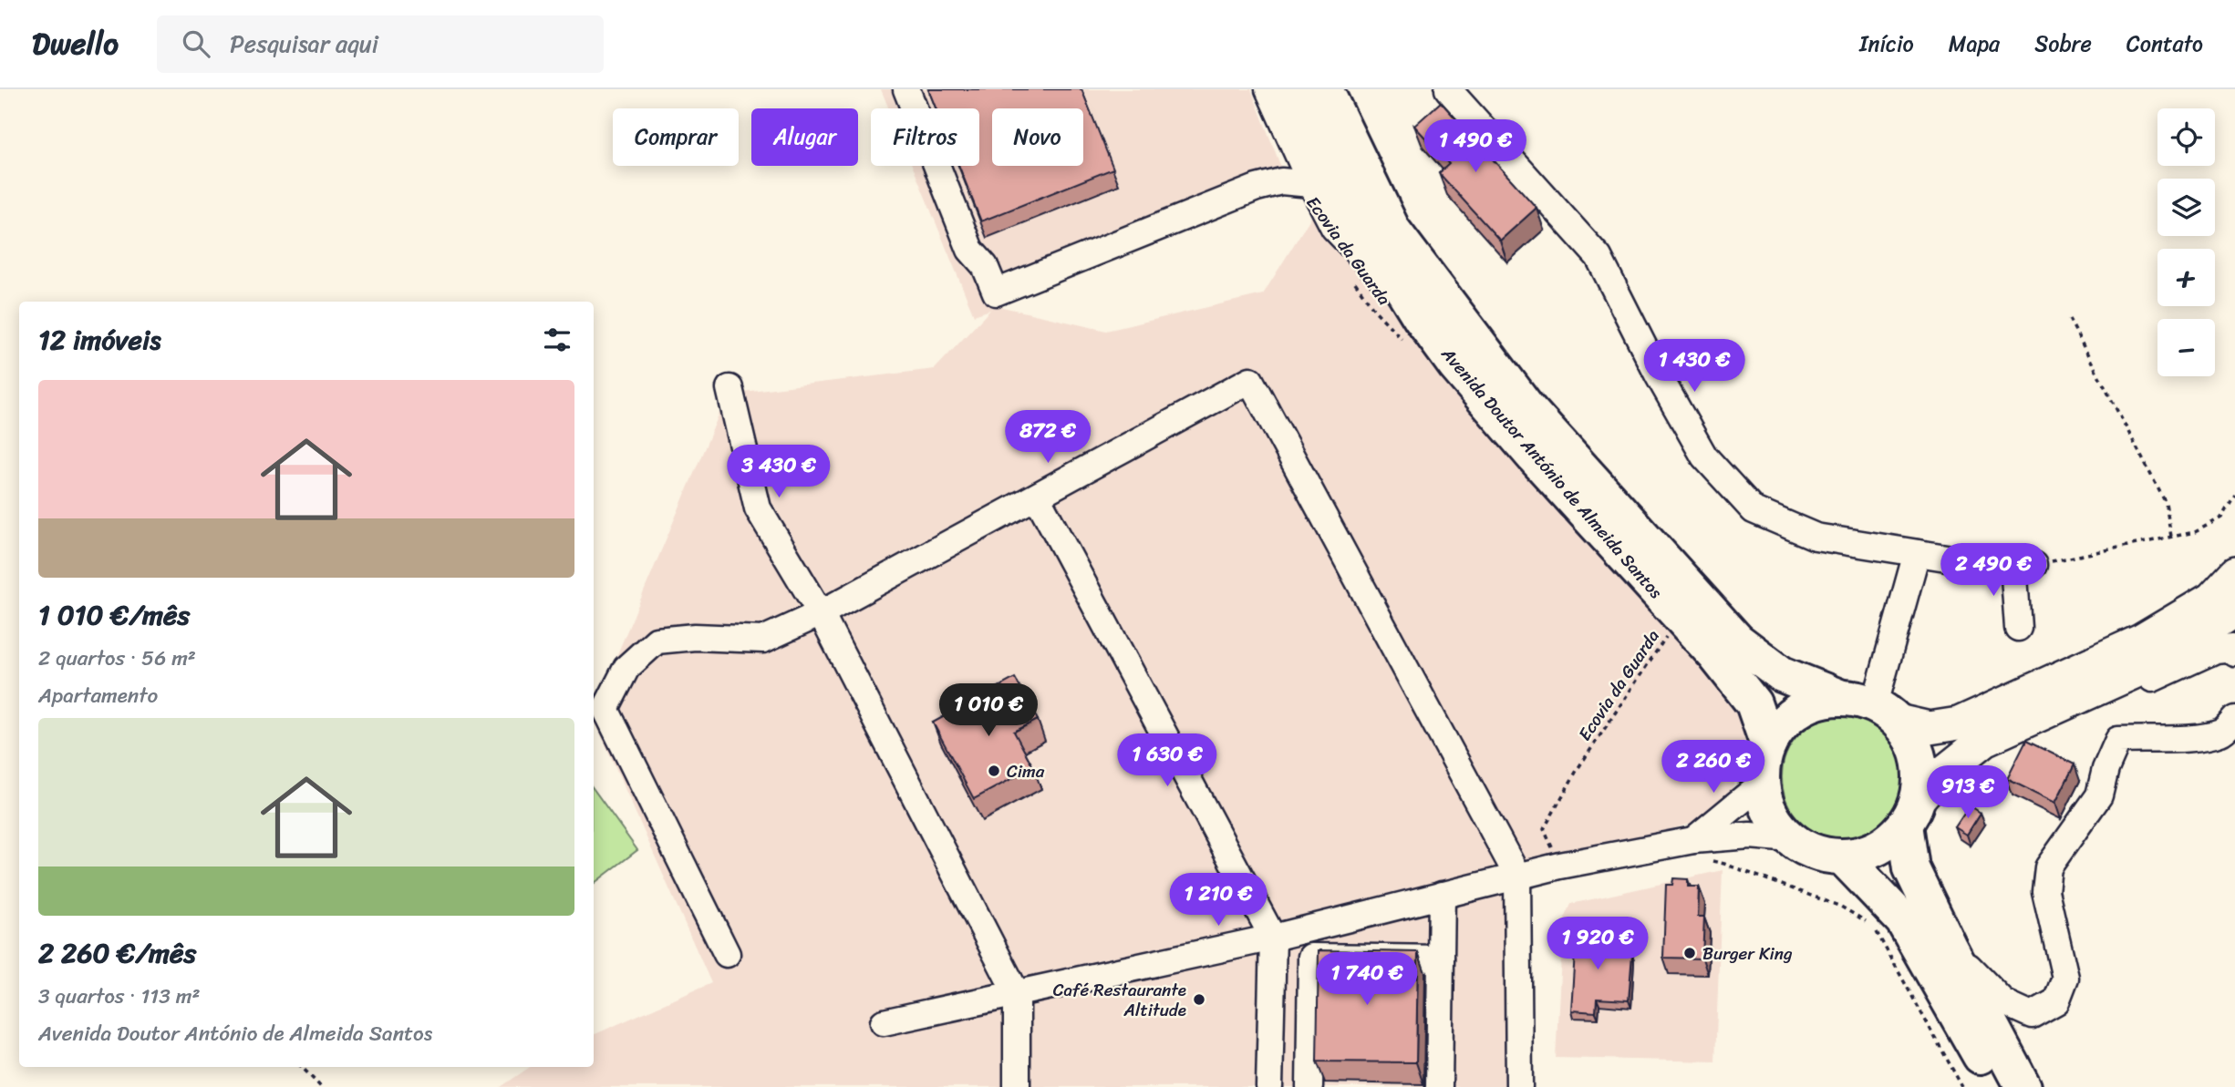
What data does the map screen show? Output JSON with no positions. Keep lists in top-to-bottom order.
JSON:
{
  "streets": {
    "highway": ["Avenida Doutor António de Almeida Santos"],
    "path": ["Ecovia da Guarda"]
  },
  "crossings": [
    ["Ecovia da Guarda", "Avenida Doutor António de Almeida Santos"]
  ],
  "places": ["Cima", "Burger King", "Café Restaurante Altitude"],
  "page": {
    "header": "Dwello",
    "search": "Pesquisar aqui",
    "nav": [
      "Início",
      "Mapa",
      "Sobre",
      "Contato"
    ],
    "map_buttons": ["+", "−"],
    "chip": [
      "Comprar",
      "Alugar",
      "Filtros",
      "Novo"
    ],
    "price": [
      "1 490 €",
      "1 430 €",
      "872 €",
      "3 430 €",
      "2 490 €",
      "1 010 €",
      "1 630 €",
      "2 260 €",
      "913 €",
      "1 210 €",
      "1 920 €",
      "1 740 €"
    ],
    "heading": "12 imóveis",
    "list": [
      {
        "name": "1 010 €/mês",
        "note": "2 quartos · 56 m² · Apartamento"
      },
      {
        "name": "2 260 €/mês",
        "note": "3 quartos · 113 m² · Avenida Doutor António de Almeida Santos"
      }
    ]
  }
}
